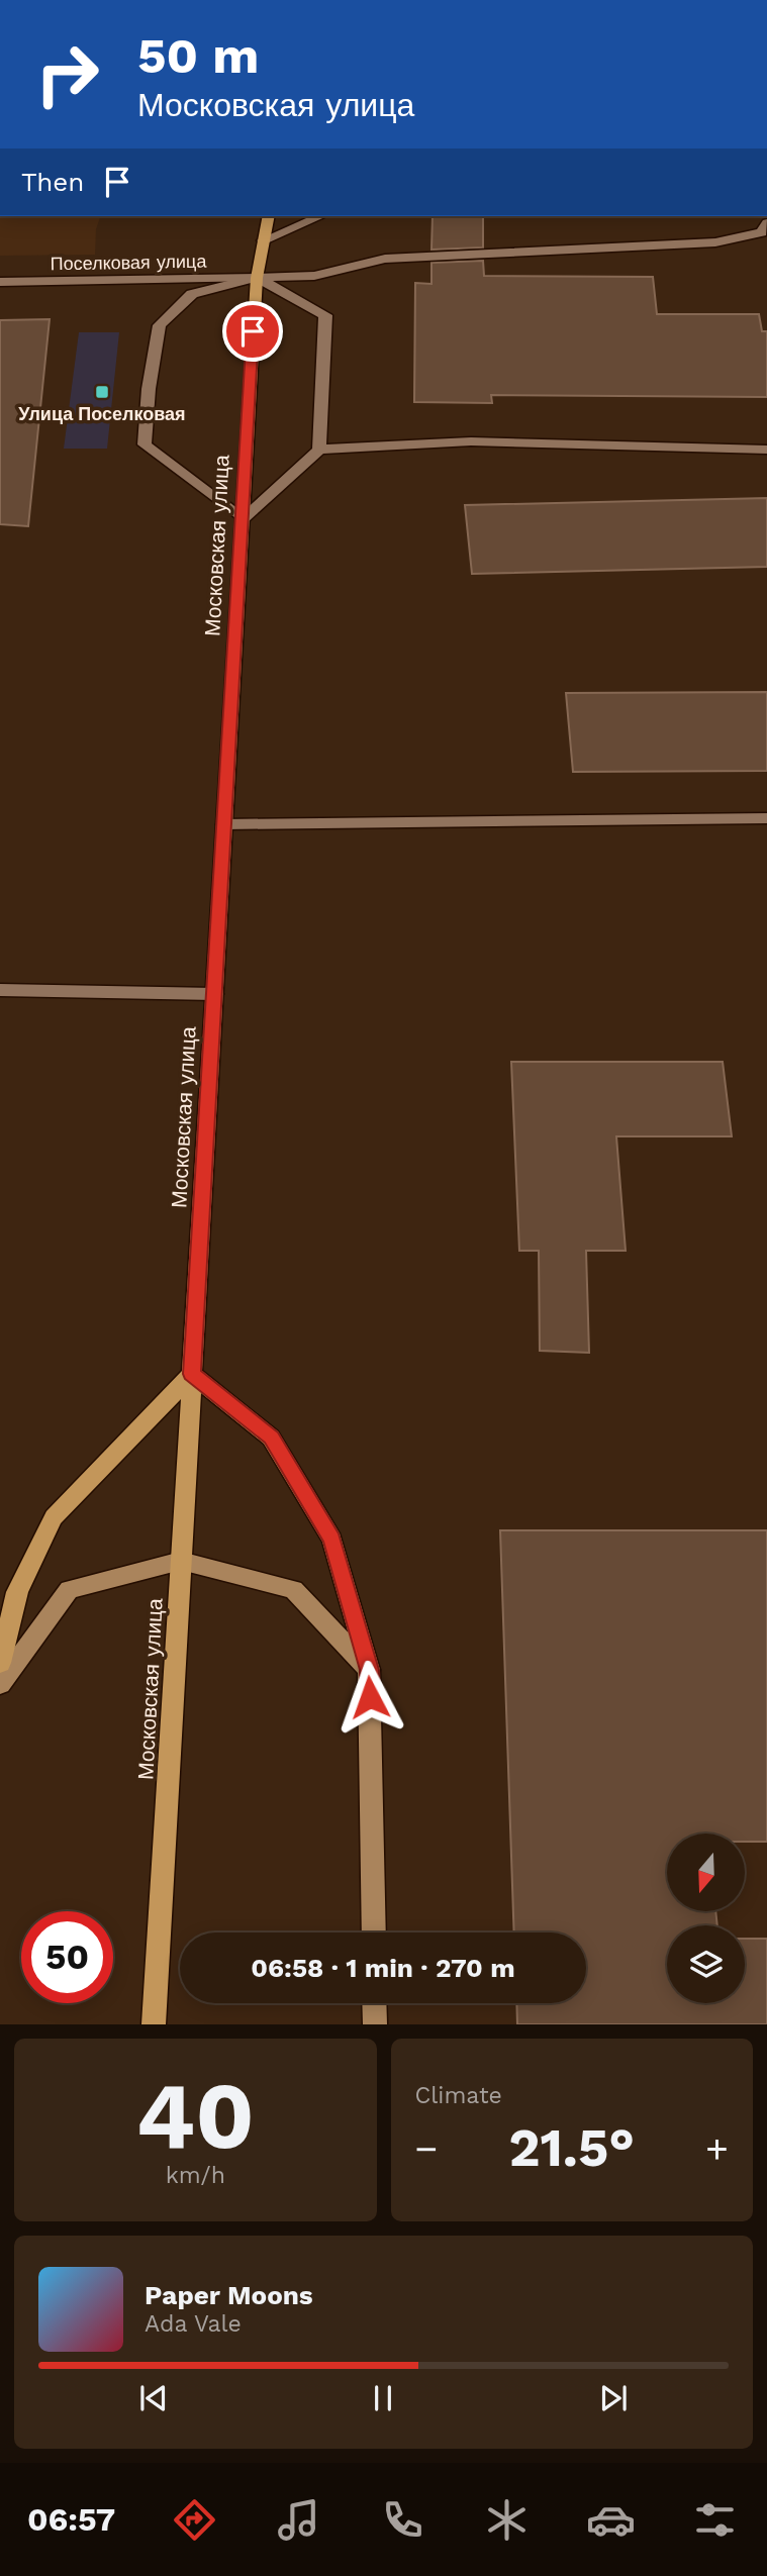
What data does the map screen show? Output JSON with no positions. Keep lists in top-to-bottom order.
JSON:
{
  "streets": {
    "main road": ["Московская улица"],
    "street": ["Поселковая улица"]
  },
  "crossings": [
    ["Поселковая улица", "Московская улица"]
  ],
  "places": {
    "transit": ["Улица Поселковая"]
  },
  "north": "bottom",
  "page": {
    "turn": ["50 m", "Московская улица"],
    "then": "Then",
    "limit": "50",
    "trip": "06:58 · 1 min · 270 m",
    "tile": [
      ["40", "km/h"],
      "Climate"
    ],
    "heat": ["−", "21.5°", "+"],
    "song": ["Paper Moons", "Ada Vale"],
    "tabs": "06:57"
  }
}
